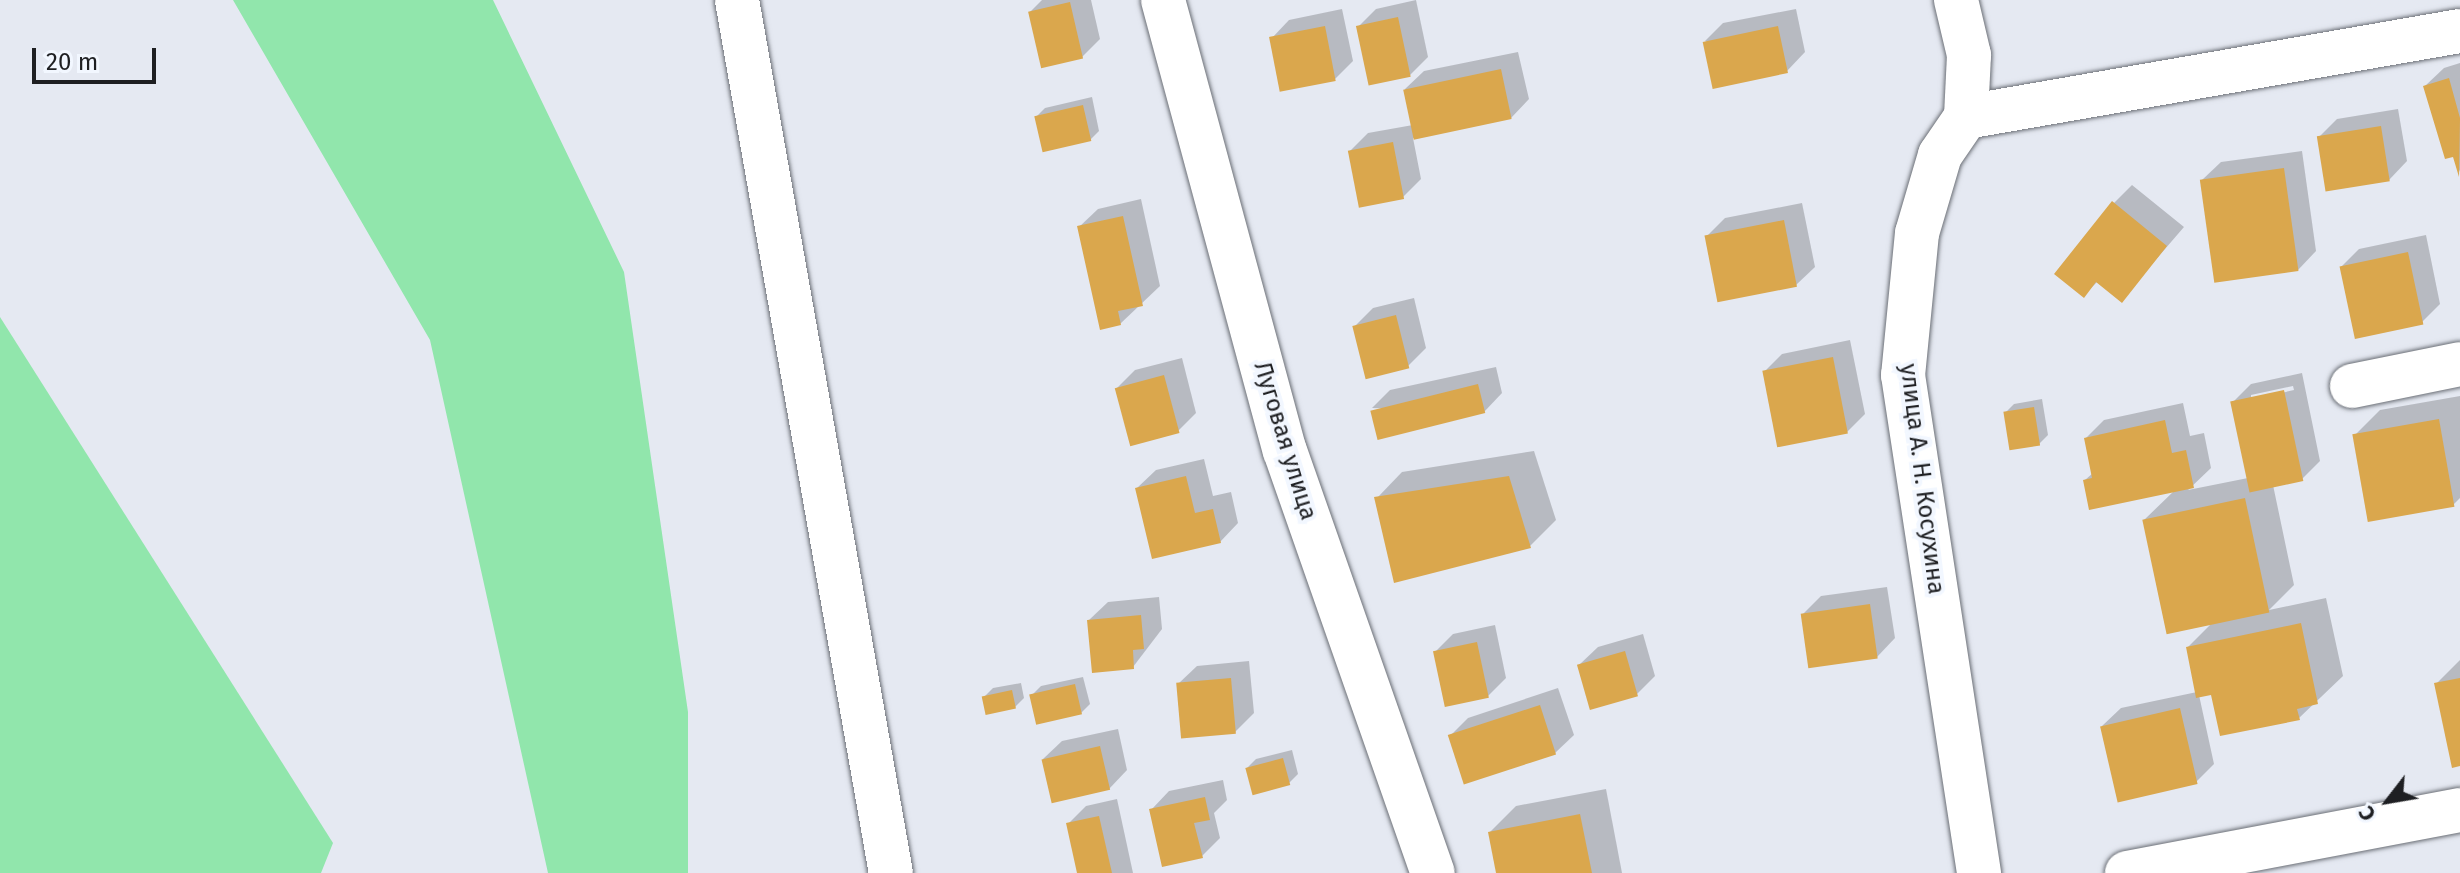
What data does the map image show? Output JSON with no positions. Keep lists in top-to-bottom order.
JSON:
{
  "streets": {
    "street": ["Луговая улица", "улица А. Н. Косухина"]
  },
  "scale_bar": "20 m",
  "north": "bottom left"
}
